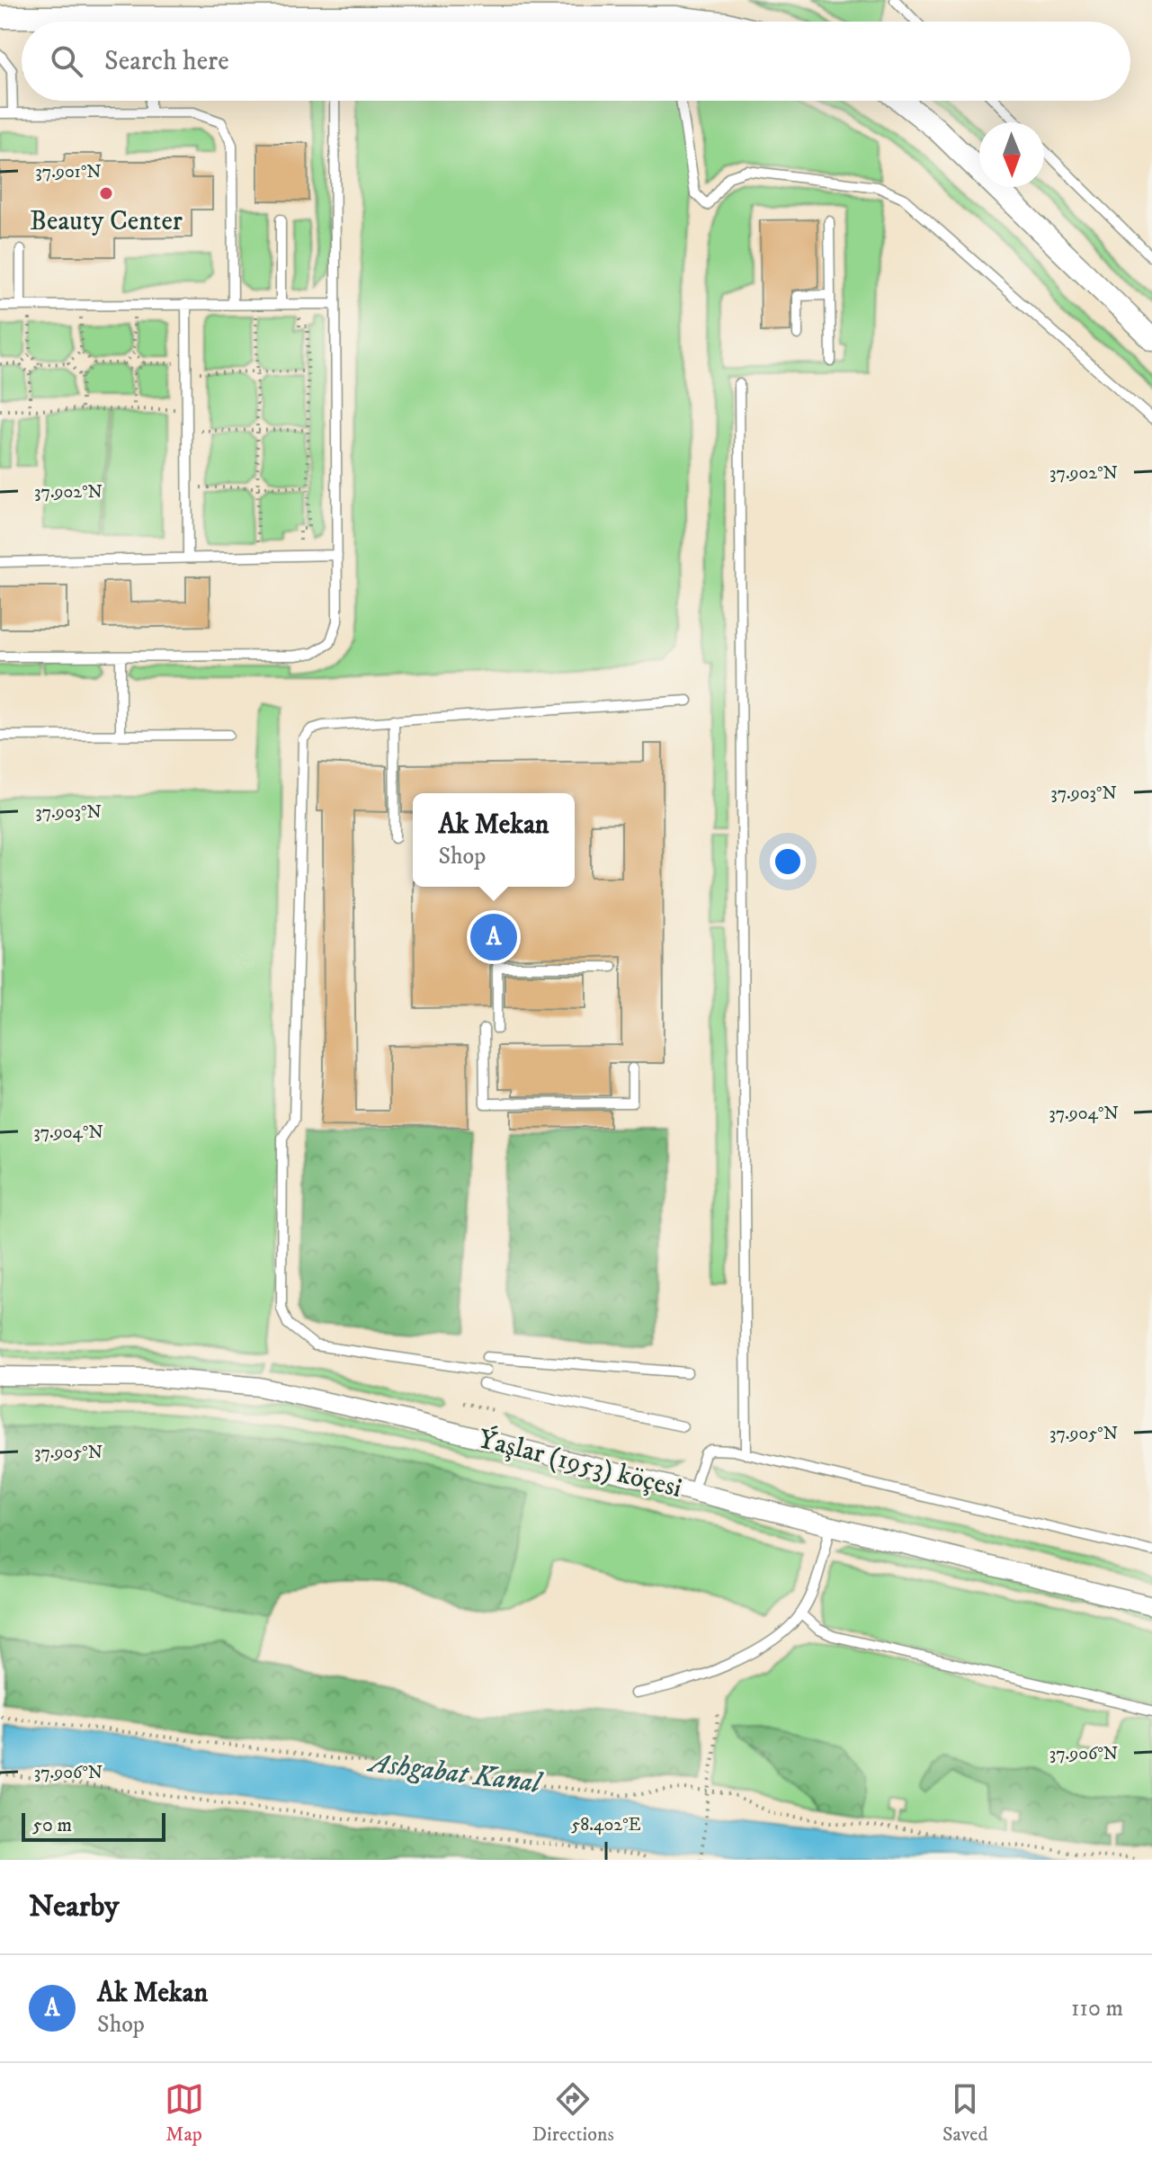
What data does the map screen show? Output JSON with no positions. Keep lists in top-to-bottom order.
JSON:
{
  "streets": {
    "street": ["Ýaşlar (1953) köçesi"]
  },
  "water": ["Ashgabat Kanal"],
  "places": ["Beauty Center"],
  "scale_bar": "50 m",
  "north": "bottom",
  "page": {
    "search": "Search here",
    "popup": ["Ak Mekan", "Shop"],
    "pins": "A",
    "scale": "50 m",
    "heading": "Nearby",
    "list": [
      {
        "mark": "A",
        "name": "Ak Mekan",
        "note": "Shop",
        "value": "110 m"
      }
    ],
    "nav": ["Map", "Directions", "Saved"]
  },
  "coordinates": [
    "37.901°N",
    "37.902°N",
    "37.903°N",
    "37.904°N",
    "37.905°N",
    "37.906°N",
    "58.402°E"
  ]
}
